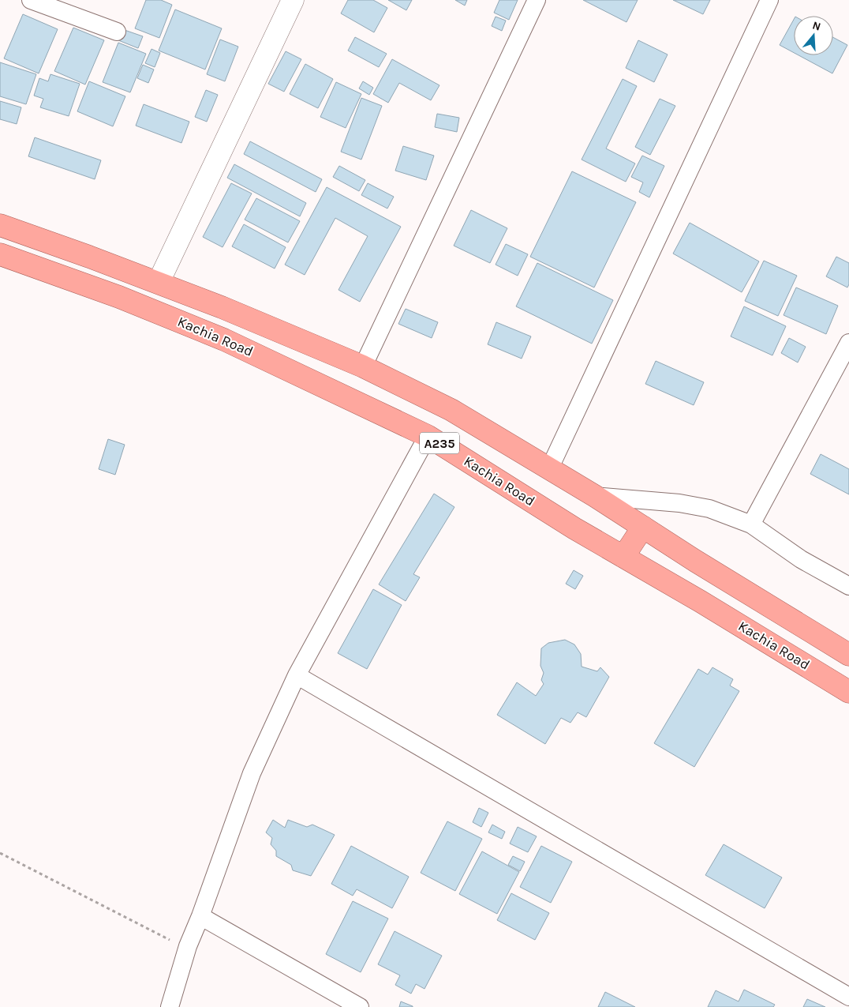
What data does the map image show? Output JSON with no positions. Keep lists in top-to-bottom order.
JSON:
{
  "streets": {
    "highway": ["Kachia Road", "A235"]
  },
  "north": "top"
}
